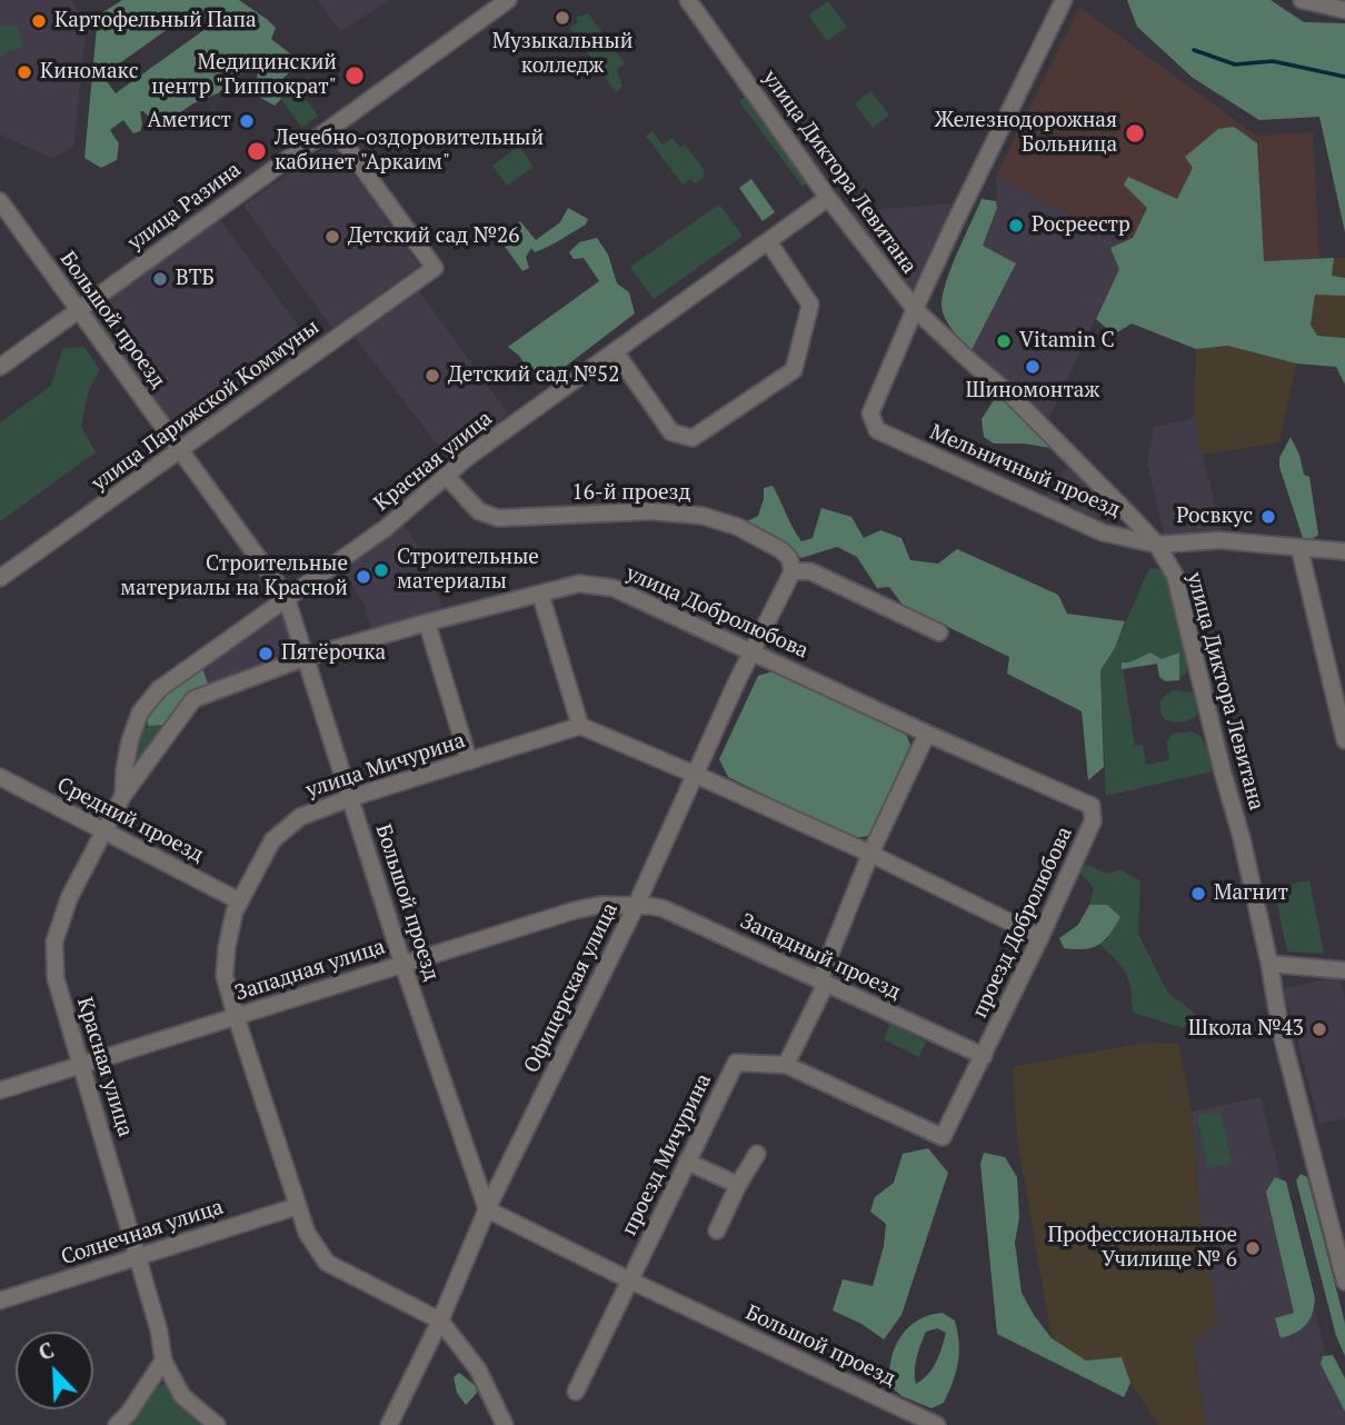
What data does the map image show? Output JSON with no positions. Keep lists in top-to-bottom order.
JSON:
{
  "streets": {
    "street": [
      "улица Диктора Левитана",
      "улица Разина",
      "Большой проезд",
      "улица Парижской Коммуны",
      "Красная улица",
      "Мельничный проезд",
      "16-й проезд",
      "улица Добролюбова",
      "улица Мичурина",
      "Средний проезд",
      "проезд Добролюбова",
      "Западный проезд",
      "Западная улица",
      "Офицерская улица",
      "проезд Мичурина",
      "Солнечная улица"
    ]
  },
  "crossings": [
    ["улица Диктора Левитана", "Красная улица"],
    ["улица Диктора Левитана", "Мельничный проезд"],
    ["улица Разина", "Большой проезд"],
    ["улица Разина", "улица Парижской Коммуны"],
    ["Большой проезд", "улица Парижской Коммуны"],
    ["Большой проезд", "Красная улица"],
    ["Большой проезд", "улица Добролюбова"],
    ["Большой проезд", "улица Мичурина"],
    ["Большой проезд", "Западная улица"],
    ["Большой проезд", "Офицерская улица"],
    ["Большой проезд", "проезд Мичурина"],
    ["Красная улица", "16-й проезд"],
    ["Красная улица", "улица Добролюбова"],
    ["Красная улица", "Средний проезд"],
    ["Красная улица", "Западная улица"],
    ["Красная улица", "Солнечная улица"],
    ["16-й проезд", "Офицерская улица"],
    ["улица Добролюбова", "проезд Добролюбова"],
    ["улица Добролюбова", "Офицерская улица"],
    ["улица Мичурина", "Средний проезд"],
    ["улица Мичурина", "Западная улица"],
    ["улица Мичурина", "Офицерская улица"],
    ["улица Мичурина", "Солнечная улица"],
    ["проезд Добролюбова", "Западный проезд"],
    ["проезд Добролюбова", "проезд Мичурина"],
    ["Западный проезд", "Западная улица"],
    ["Западный проезд", "Офицерская улица"],
    ["Западная улица", "Офицерская улица"]
  ],
  "places": [
    "Музыкальный колледж",
    "Картофельный Папа",
    "Киномакс",
    "Медицинский центр \"Гиппократ\"",
    "Аметист",
    "Железнодорожная Больница",
    "Лечебно-оздоровительный кабинет \"Аркаим\"",
    "Росреестр",
    "Детский сад №26",
    "ВТБ",
    "Vitamin C",
    "Шиномонтаж",
    "Детский сад №52",
    "Росвкус",
    "Строительные материалы",
    "Строительные материалы на Красной",
    "Пятёрочка",
    "Магнит",
    "Школа №43",
    "Профессиональное Училище № 6"
  ],
  "north": "top left"
}
